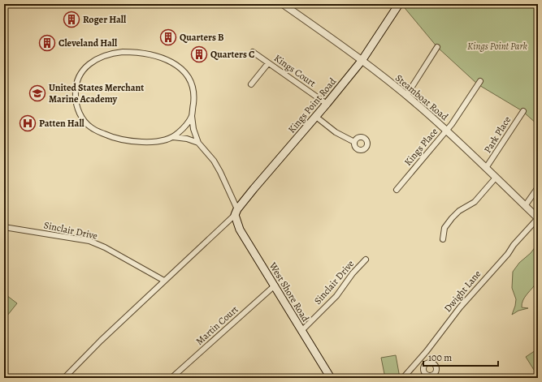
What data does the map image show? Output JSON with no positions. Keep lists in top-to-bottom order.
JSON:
{
  "streets": {
    "main road": ["Kings Point Road", "West Shore Road"],
    "street": [
      "Kings Court",
      "Steamboat Road",
      "Park Place",
      "Kings Place",
      "Sinclair Drive",
      "Dwight Lane",
      "Martin Court"
    ]
  },
  "crossings": [
    ["Kings Court", "Kings Point Road"],
    ["Steamboat Road", "Kings Point Road"],
    ["Steamboat Road", "Park Place"],
    ["Steamboat Road", "Kings Place"],
    ["Steamboat Road", "Dwight Lane"],
    ["Kings Point Road", "West Shore Road"],
    ["Sinclair Drive", "West Shore Road"],
    ["West Shore Road", "Martin Court"]
  ],
  "parks": ["Kings Point Park"],
  "places": {
    "building": [
      "Roger Hall",
      "Quarters B",
      "Cleveland Hall",
      "Quarters C"
    ],
    "school or university": ["United States Merchant Marine Academy"],
    "hospital": ["Patten Hall"]
  },
  "scale_bar": "100 m"
}
